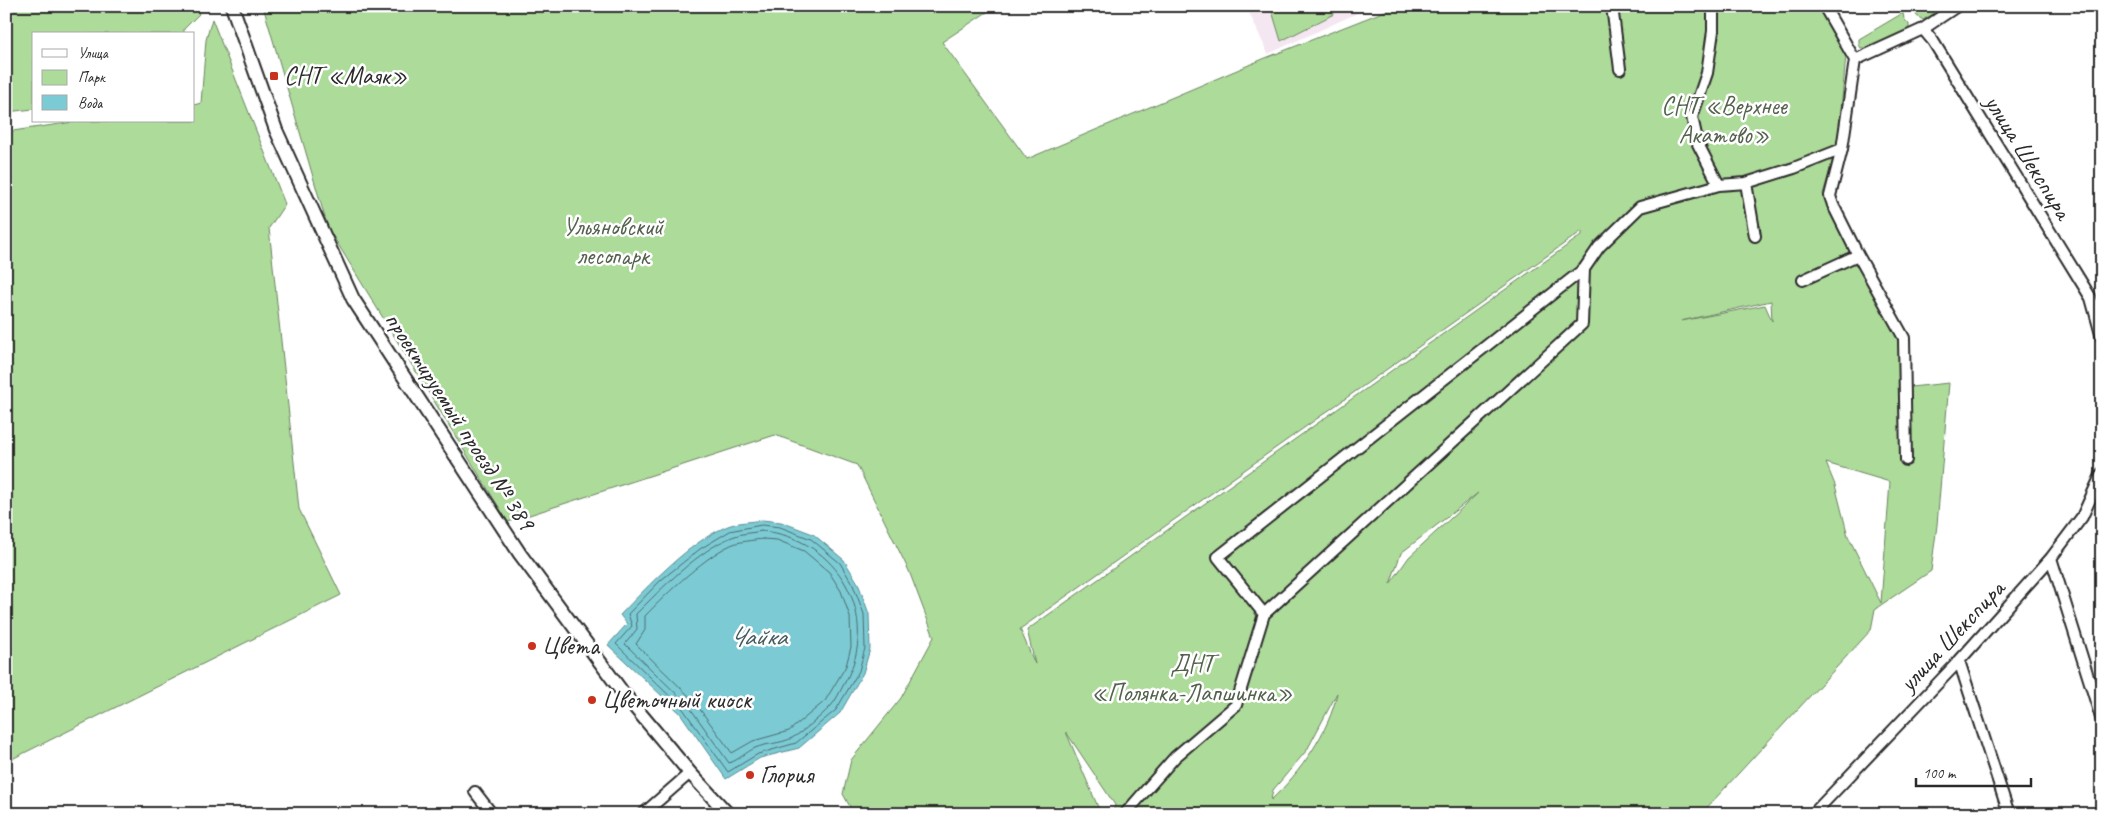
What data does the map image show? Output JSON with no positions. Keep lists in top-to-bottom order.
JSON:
{
  "streets": {
    "main road": ["проектируемый проезд № 389"],
    "street": ["улица Шекспира"]
  },
  "water": ["Чайка"],
  "parks": ["СНТ «Верхнее Акатово»", "Ульяновский лесопарк", "ДНТ «Полянка-Лапшинка»"],
  "places": {
    "transit": ["СНТ «Маяк»"],
    "other": ["Цвета", "Цветочный киоск", "Глория"]
  },
  "legend": ["Улица", "Парк", "Вода"],
  "scale_bar": "100 m"
}
